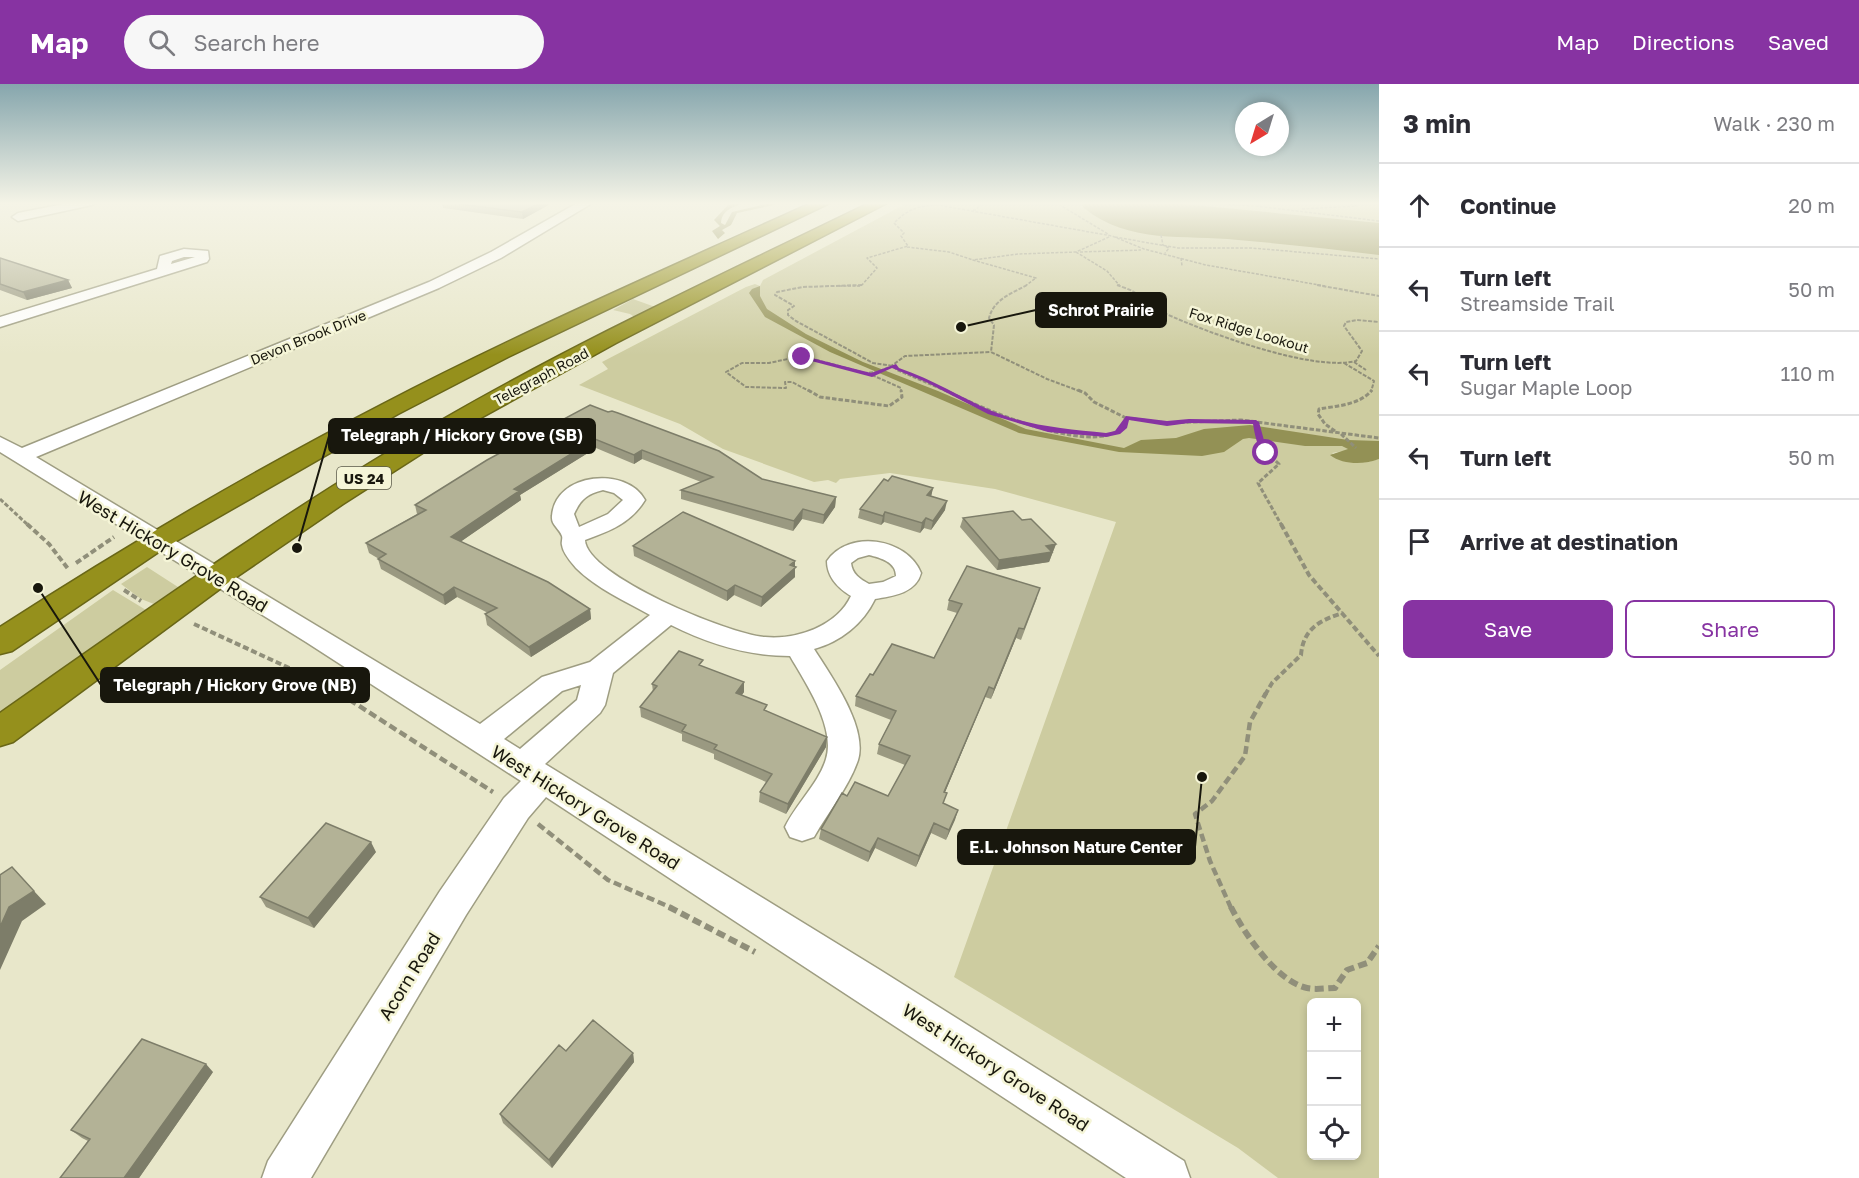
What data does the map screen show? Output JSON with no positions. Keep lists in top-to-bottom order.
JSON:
{
  "streets": {
    "highway": ["Telegraph Road", "US 24"],
    "street": ["Devon Brook Drive", "West Hickory Grove Road", "Acorn Road"],
    "path": ["Fox Ridge Lookout"]
  },
  "crossings": [
    ["Devon Brook Drive", "West Hickory Grove Road"],
    ["Telegraph Road", "US 24"],
    ["Telegraph Road", "West Hickory Grove Road"],
    ["US 24", "West Hickory Grove Road"],
    ["West Hickory Grove Road", "Acorn Road"]
  ],
  "places": [
    "Schrot Prairie",
    "Telegraph / Hickory Grove (SB)",
    "Telegraph / Hickory Grove (NB)",
    "E.L. Johnson Nature Center"
  ],
  "north": "bottom left",
  "page": {
    "header": "Map",
    "search": "Search here",
    "nav": ["Map", "Directions", "Saved"],
    "heading": ["3 min", "Walk · 230 m"],
    "list": [
      ["Continue", "20 m"],
      ["Turn left", "Streamside Trail", "50 m"],
      ["Turn left", "Sugar Maple Loop", "110 m"],
      ["Turn left", "50 m"],
      "Arrive at destination"
    ],
    "buttons": ["Save", "Share"],
    "map_buttons": ["+", "−"]
  }
}
